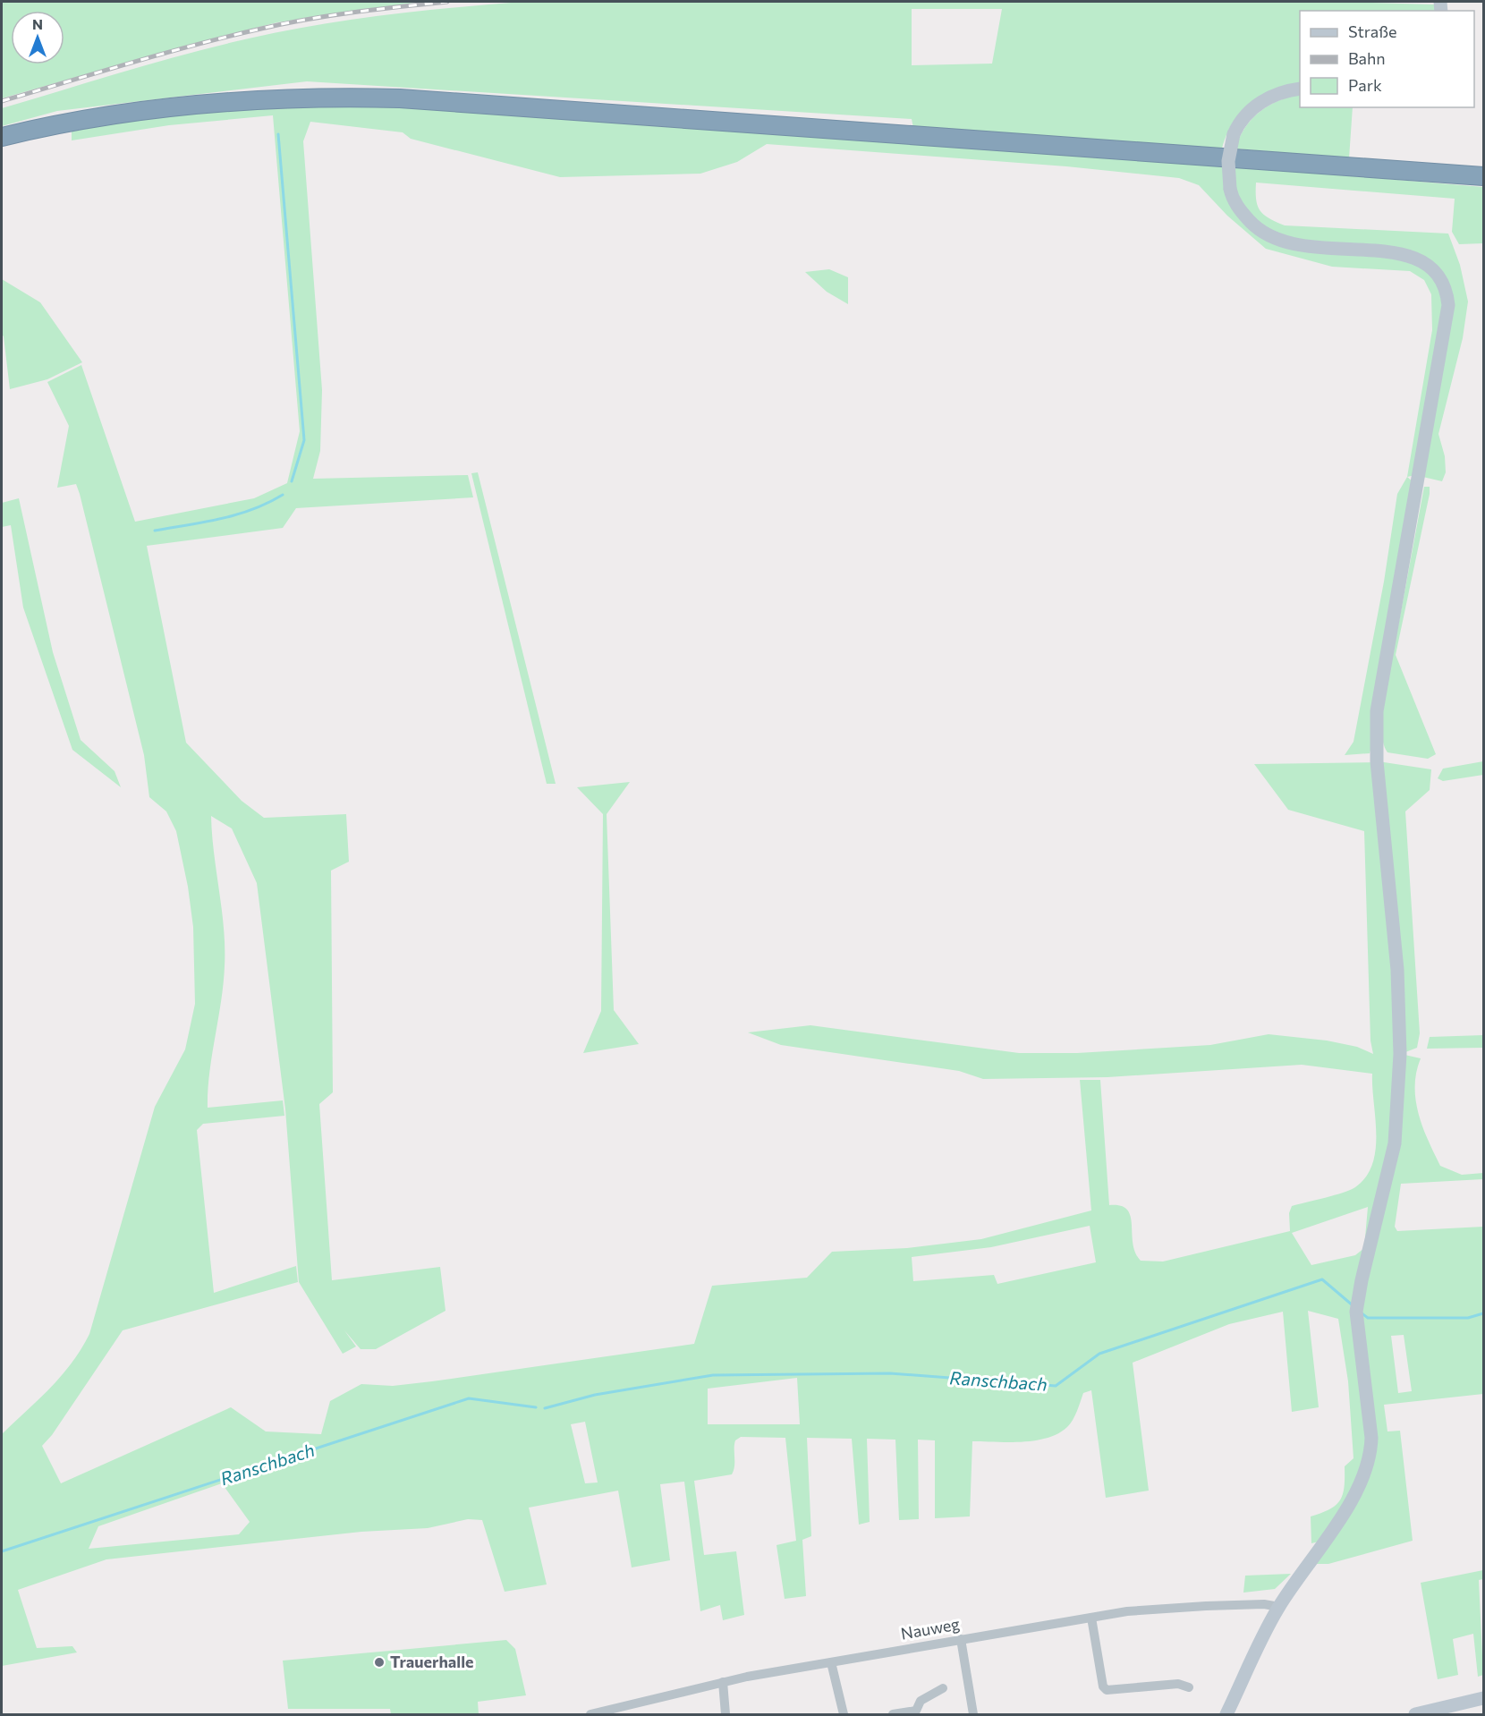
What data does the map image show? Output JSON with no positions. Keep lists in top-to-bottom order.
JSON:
{
  "streets": {
    "street": ["Nauweg"]
  },
  "water": ["Ranschbach"],
  "places": ["Trauerhalle"],
  "legend": ["Straße", "Bahn", "Park"],
  "north": "top"
}
